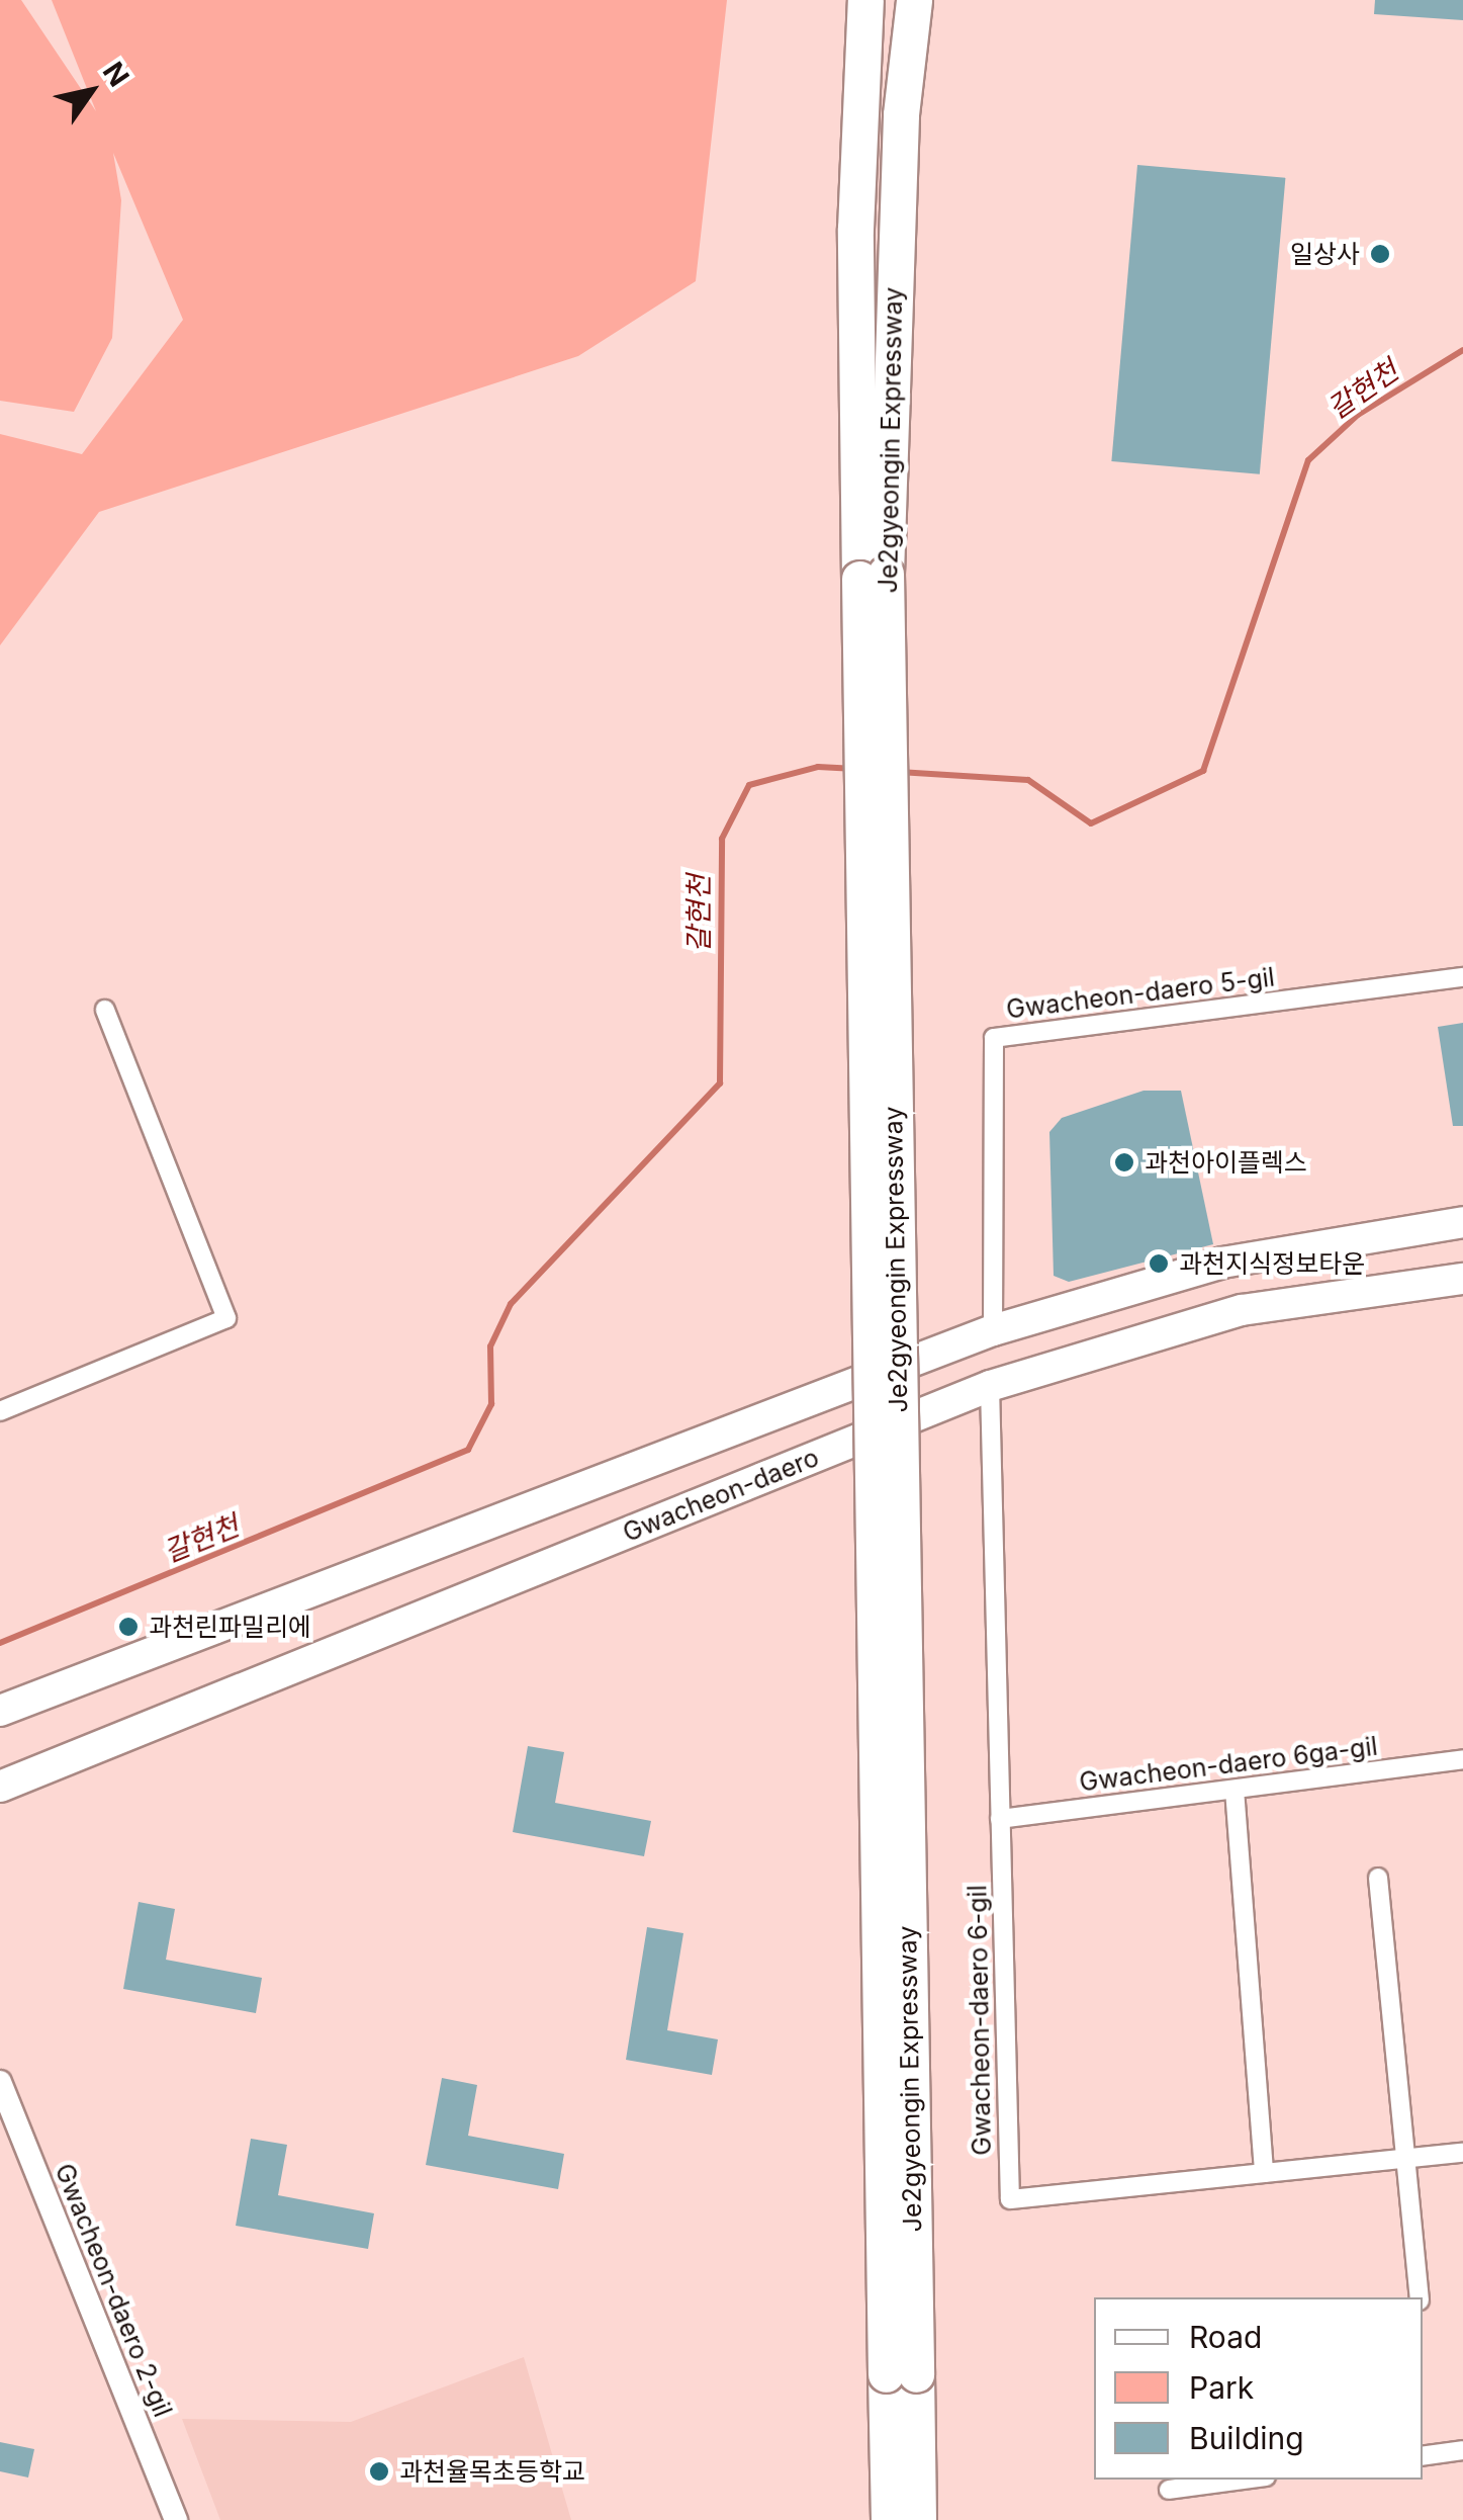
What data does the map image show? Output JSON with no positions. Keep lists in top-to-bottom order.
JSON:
{
  "streets": {
    "highway": ["Je2gyeongin Expressway"],
    "main road": ["Gwacheon-daero"],
    "street": [
      "Gwacheon-daero 5-gil",
      "Gwacheon-daero 6ga-gil",
      "Gwacheon-daero 6-gil",
      "Gwacheon-daero 2-gil"
    ]
  },
  "crossings": [
    ["Gwacheon-daero", "Gwacheon-daero 6-gil"],
    ["Gwacheon-daero 6ga-gil", "Gwacheon-daero 6-gil"]
  ],
  "water": ["갈현천"],
  "places": [
    "일상사",
    "과천아이플렉스",
    "과천지식정보타운",
    "과천린파밀리에",
    "과천율목초등학교"
  ],
  "legend": ["Road", "Park", "Building"],
  "north": "top right"
}
